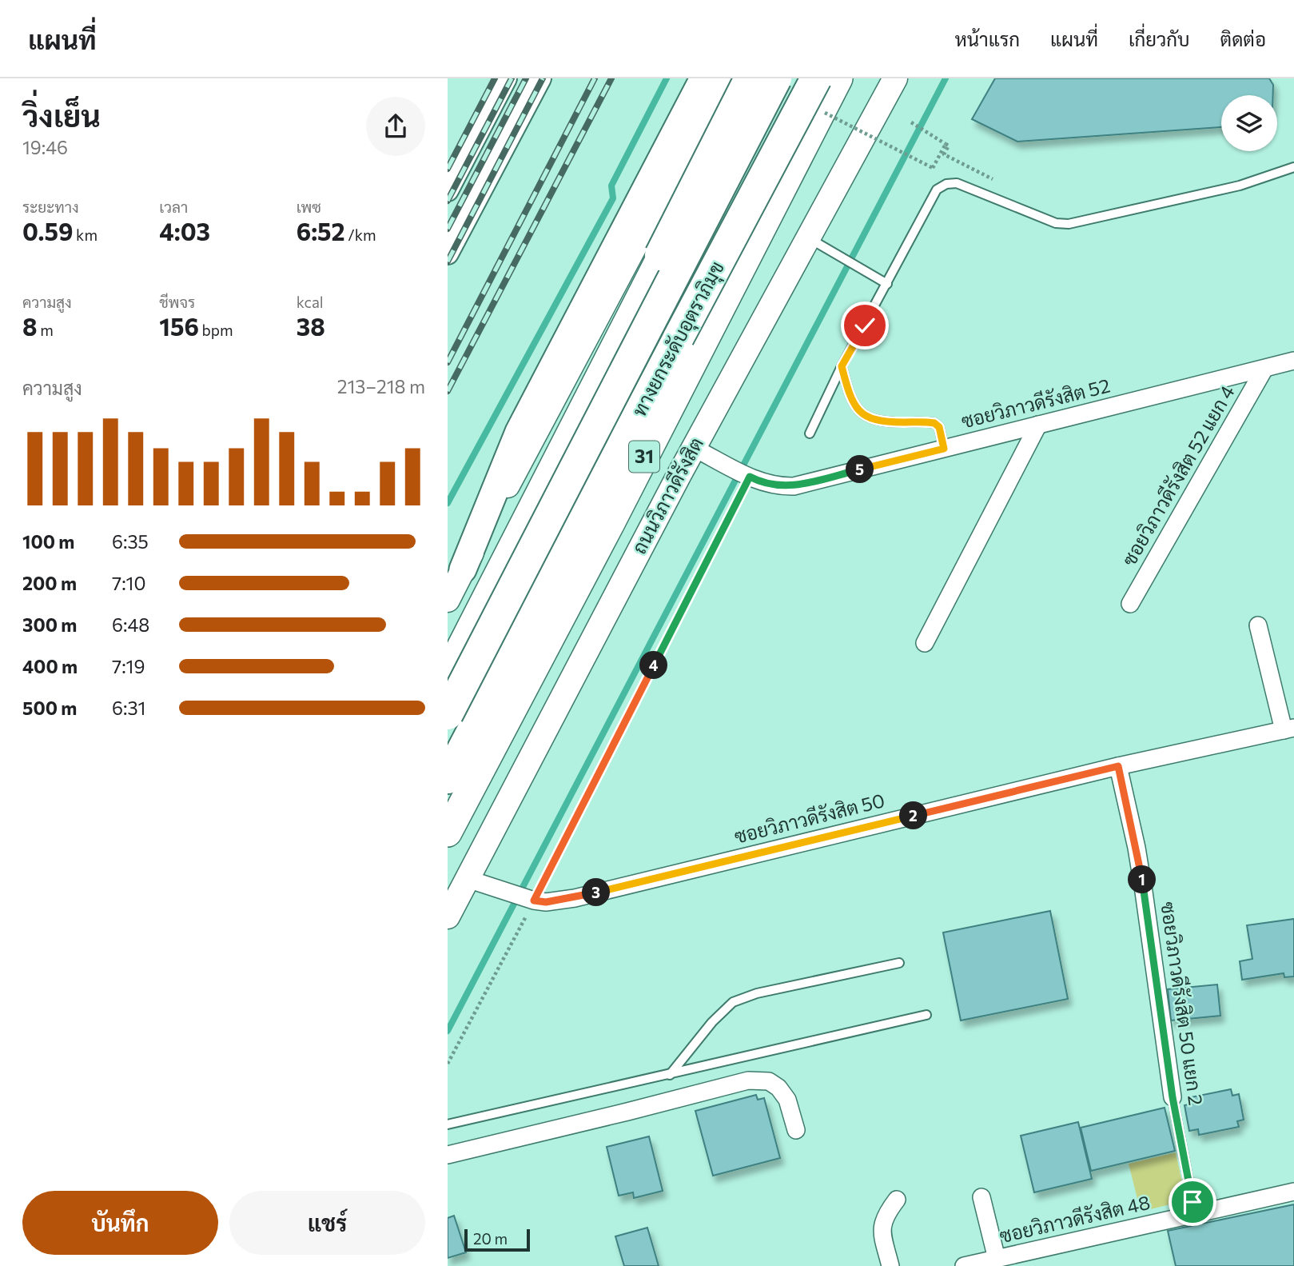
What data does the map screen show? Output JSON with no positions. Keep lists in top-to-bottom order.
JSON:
{
  "streets": {
    "highway": ["ทางยกระดับอุตราภิมุข", "31", "ถนนวิภาวดีรังสิต"],
    "street": [
      "ซอยวิภาวดีรังสิต 52",
      "ซอยวิภาวดีรังสิต 52 แยก 4",
      "ซอยวิภาวดีรังสิต 50",
      "ซอยวิภาวดีรังสิต 50 แยก 2",
      "ซอยวิภาวดีรังสิต 48"
    ]
  },
  "crossings": [
    ["ซอยวิภาวดีรังสิต 52", "ซอยวิภาวดีรังสิต 52 แยก 4"],
    ["ซอยวิภาวดีรังสิต 52", "ถนนวิภาวดีรังสิต"],
    ["ถนนวิภาวดีรังสิต", "ซอยวิภาวดีรังสิต 50"],
    ["ซอยวิภาวดีรังสิต 50", "ซอยวิภาวดีรังสิต 50 แยก 2"],
    ["ซอยวิภาวดีรังสิต 50 แยก 2", "ซอยวิภาวดีรังสิต 48"]
  ],
  "scale_bar": "20 m",
  "page": {
    "header": "แผนที่",
    "nav": [
      "หน้าแรก",
      "แผนที่",
      "เกี่ยวกับ",
      "ติดต่อ"
    ],
    "heading": ["วิ่งเย็น", "19:46"],
    "stats": [
      ["ระยะทาง", "0.59 km"],
      ["เวลา", "4:03"],
      ["เพซ", "6:52 /km"],
      ["ความสูง", "8 m"],
      ["ชีพจร", "156 bpm"],
      ["kcal", "38"]
    ],
    "chart": ["ความสูง", "213–218 m"],
    "pins": [
      "5",
      "4",
      "2",
      "1",
      "3"
    ],
    "list": [
      {
        "name": "100 m",
        "note": "6:35"
      },
      {
        "name": "200 m",
        "note": "7:10"
      },
      {
        "name": "300 m",
        "note": "6:48"
      },
      {
        "name": "400 m",
        "note": "7:19"
      },
      {
        "name": "500 m",
        "note": "6:31"
      }
    ],
    "buttons": ["บันทึก", "แชร์"],
    "scale": "20 m"
  }
}
